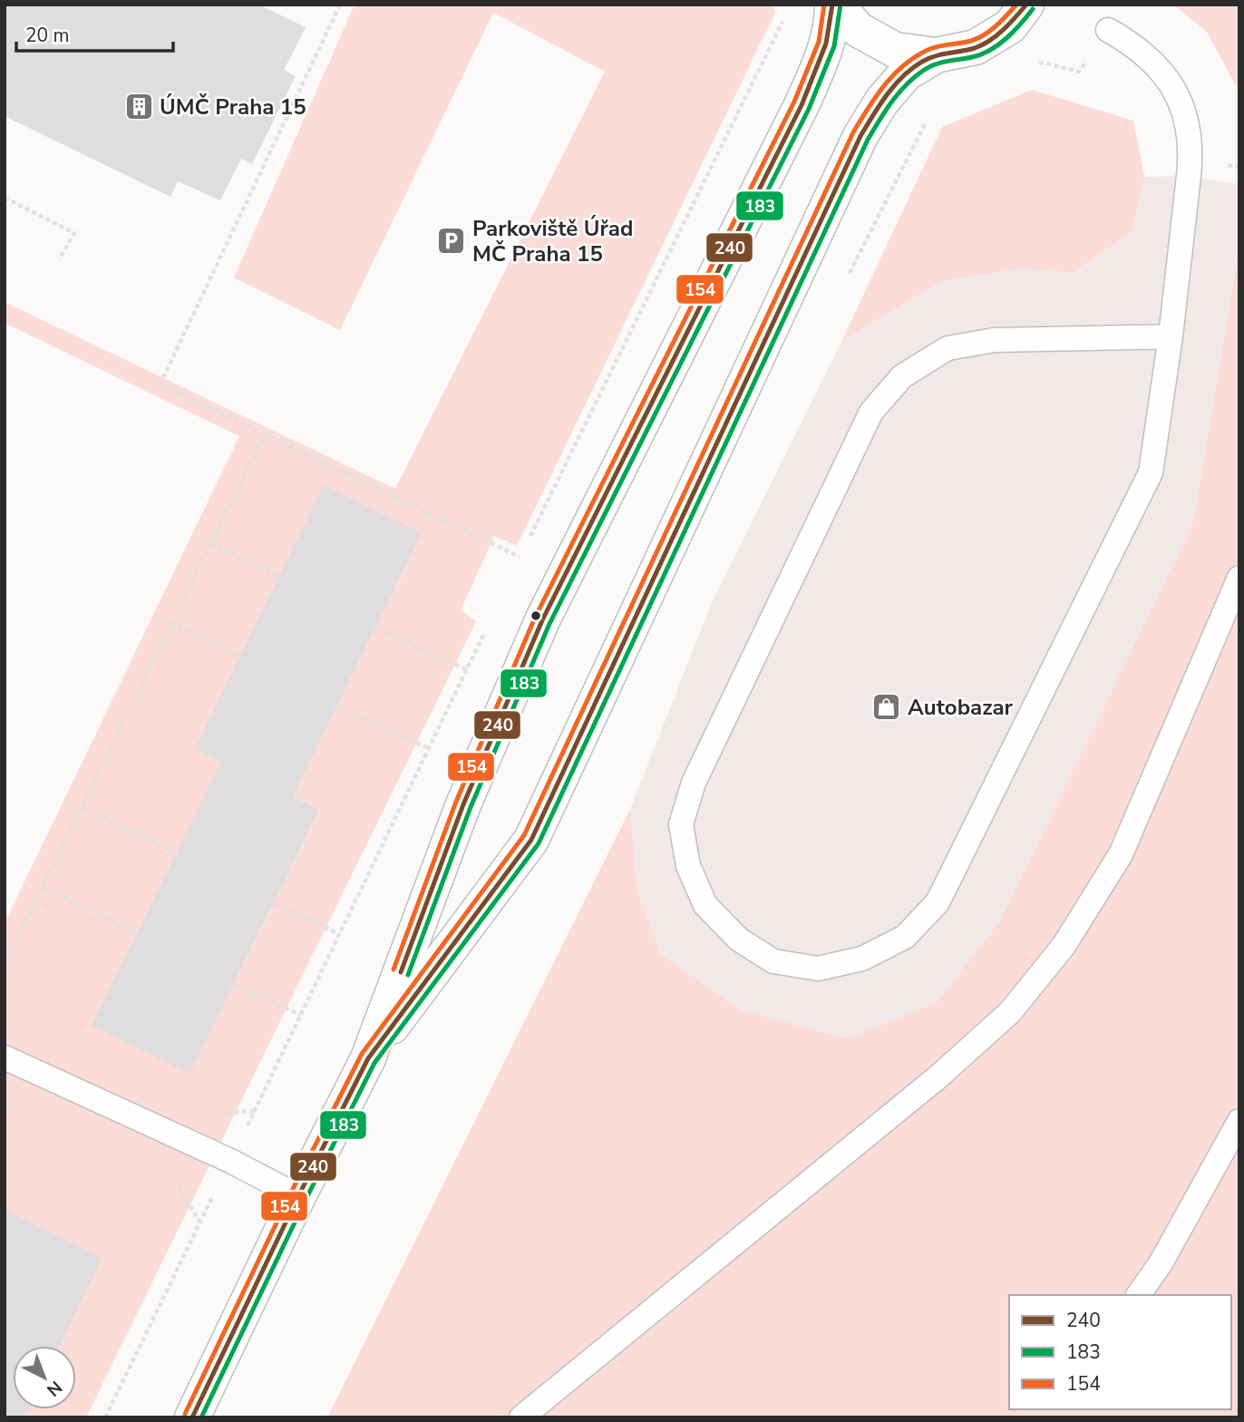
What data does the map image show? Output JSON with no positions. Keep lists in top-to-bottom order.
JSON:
{
  "places": {
    "building": ["ÚMČ Praha 15"],
    "parking": ["Parkoviště Úřad MČ Praha 15"],
    "shop": ["Autobazar"]
  },
  "lines": ["transit line 240", "transit line 183", "transit line 154"],
  "legend": ["240", "183", "154"],
  "scale_bar": "20 m",
  "north": "bottom right"
}
